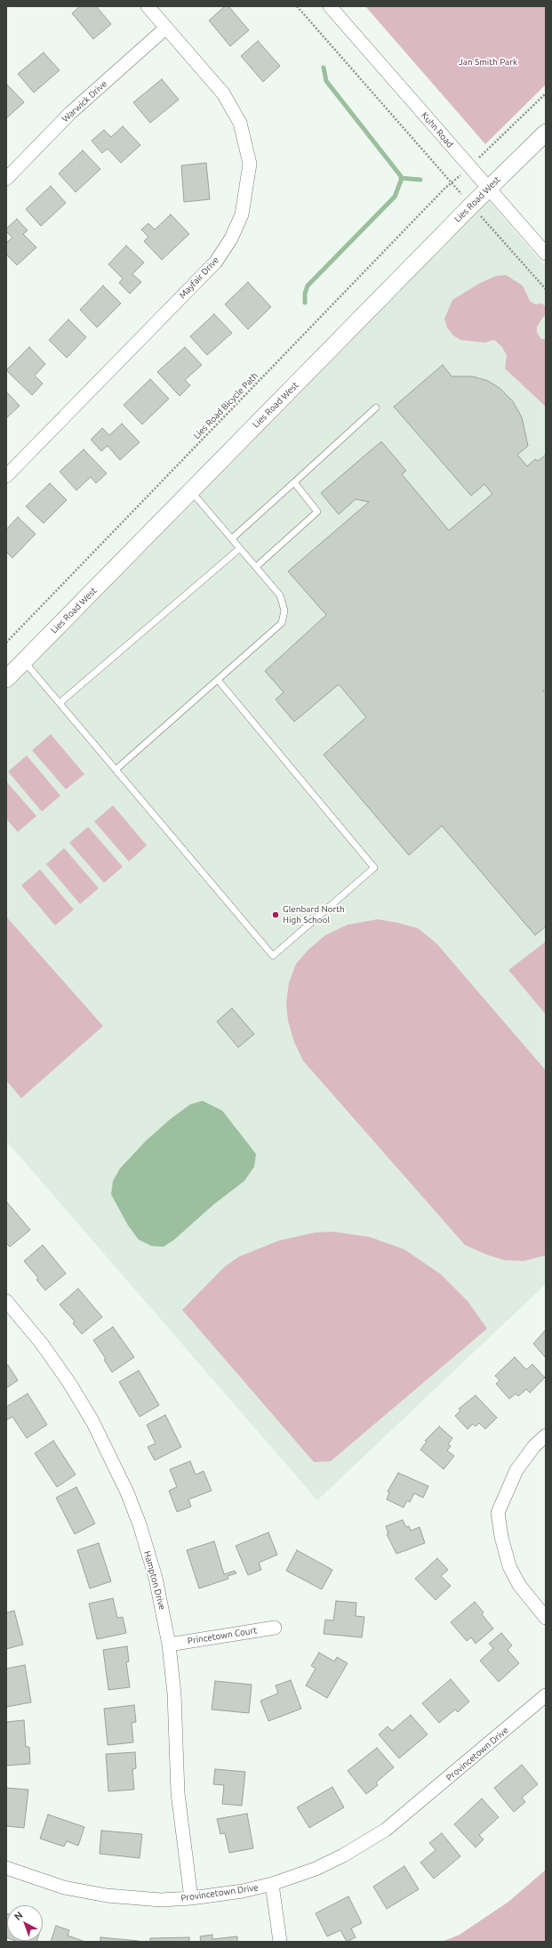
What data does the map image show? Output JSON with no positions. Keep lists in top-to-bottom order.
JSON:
{
  "streets": {
    "street": [
      "Warwick Drive",
      "Kuhn Road",
      "Lies Road West",
      "Mayfair Drive",
      "Hampton Drive",
      "Princetown Court",
      "Provincetown Drive"
    ],
    "path": ["Lies Road Bicycle Path"]
  },
  "crossings": [
    ["Warwick Drive", "Mayfair Drive"],
    ["Kuhn Road", "Lies Road West"],
    ["Hampton Drive", "Princetown Court"],
    ["Hampton Drive", "Provincetown Drive"]
  ],
  "parks": ["Jan Smith Park"],
  "places": ["Glenbard North High School"],
  "north": "top left"
}
